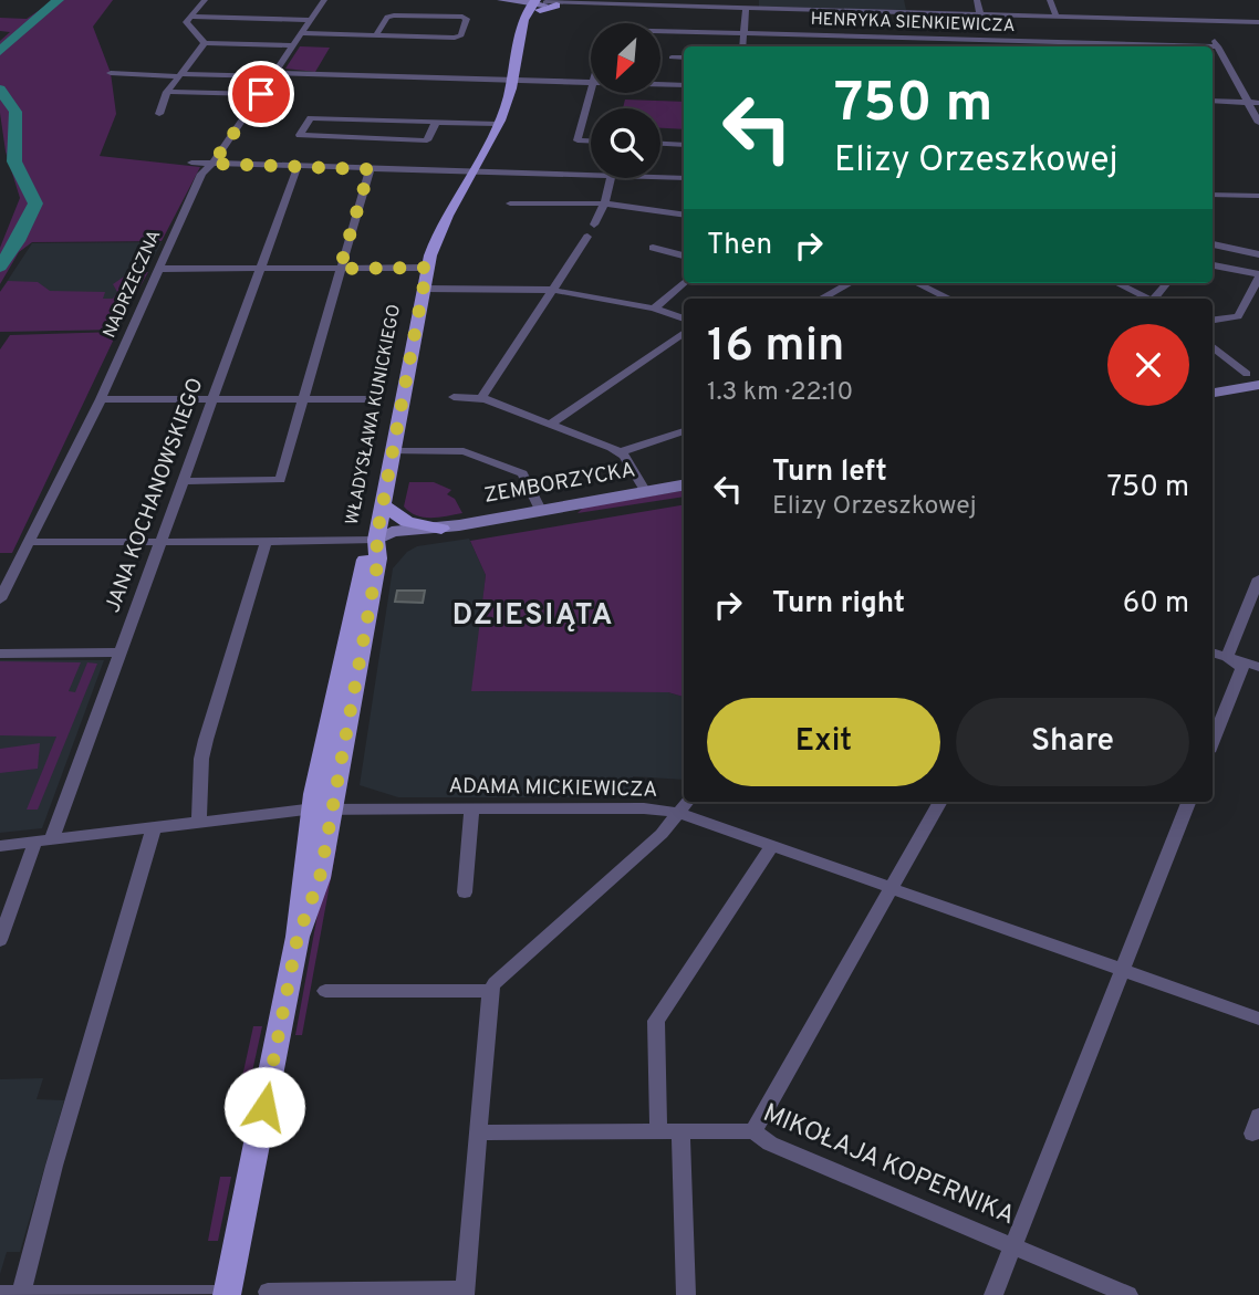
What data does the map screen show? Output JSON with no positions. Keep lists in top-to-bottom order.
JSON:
{
  "streets": {
    "main road": ["WŁADYSŁAWA KUNICKIEGO"],
    "street": [
      "HENRYKA SIENKIEWICZA",
      "NADRZECZNA",
      "ZEMBORZYCKA",
      "JANA KOCHANOWSKIEGO",
      "ADAMA MICKIEWICZA",
      "MIKOŁAJA KOPERNIKA"
    ]
  },
  "crossings": [
    ["WŁADYSŁAWA KUNICKIEGO", "ZEMBORZYCKA"],
    ["WŁADYSŁAWA KUNICKIEGO", "ADAMA MICKIEWICZA"],
    ["JANA KOCHANOWSKIEGO", "ADAMA MICKIEWICZA"]
  ],
  "districts": ["DZIESIĄTA"],
  "north": "bottom left",
  "page": {
    "turn": ["750 m", "Elizy Orzeszkowej"],
    "then": "Then",
    "heading": ["16 min", "1.3 km · 22:10"],
    "list": [
      {
        "name": "Turn left",
        "note": "Elizy Orzeszkowej",
        "value": "750 m"
      },
      {
        "name": "Turn right",
        "value": "60 m"
      }
    ],
    "buttons": ["Exit", "Share"]
  }
}
